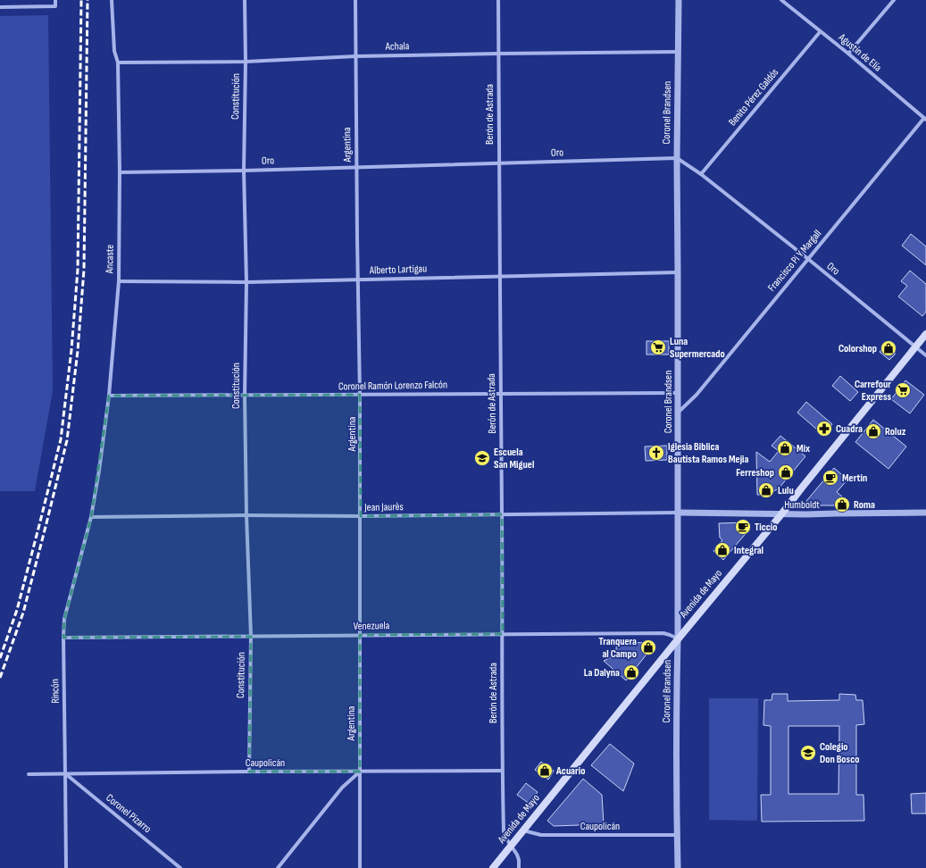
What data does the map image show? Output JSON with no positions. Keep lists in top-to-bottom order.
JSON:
{
  "streets": {
    "main road": ["Avenida de Mayo"],
    "street": [
      "Achala",
      "Agustín de Elía",
      "Constitución",
      "Benito Pérez Galdós",
      "Coronel Brandsen",
      "Berón de Astrada",
      "Argentina",
      "Oro",
      "Ancaste",
      "Francisco Pi Y Margall",
      "Alberto Lartigau",
      "Coronel Ramón Lorenzo Falcón",
      "Humboldt",
      "Jean Jaurès",
      "Venezuela",
      "Rincón",
      "Caupolicán",
      "Coronel Pizarro"
    ]
  },
  "crossings": [
    ["Achala", "Constitución"],
    ["Achala", "Coronel Brandsen"],
    ["Achala", "Berón de Astrada"],
    ["Achala", "Argentina"],
    ["Achala", "Ancaste"],
    ["Agustín de Elía", "Benito Pérez Galdós"],
    ["Agustín de Elía", "Francisco Pi Y Margall"],
    ["Constitución", "Oro"],
    ["Constitución", "Alberto Lartigau"],
    ["Constitución", "Coronel Ramón Lorenzo Falcón"],
    ["Constitución", "Jean Jaurès"],
    ["Constitución", "Venezuela"],
    ["Constitución", "Caupolicán"],
    ["Benito Pérez Galdós", "Oro"],
    ["Coronel Brandsen", "Oro"],
    ["Coronel Brandsen", "Francisco Pi Y Margall"],
    ["Coronel Brandsen", "Alberto Lartigau"],
    ["Coronel Brandsen", "Coronel Ramón Lorenzo Falcón"],
    ["Coronel Brandsen", "Humboldt"],
    ["Coronel Brandsen", "Jean Jaurès"],
    ["Coronel Brandsen", "Avenida de Mayo"],
    ["Coronel Brandsen", "Venezuela"],
    ["Coronel Brandsen", "Caupolicán"],
    ["Berón de Astrada", "Oro"],
    ["Berón de Astrada", "Alberto Lartigau"],
    ["Berón de Astrada", "Coronel Ramón Lorenzo Falcón"],
    ["Berón de Astrada", "Jean Jaurès"],
    ["Berón de Astrada", "Avenida de Mayo"],
    ["Berón de Astrada", "Venezuela"],
    ["Berón de Astrada", "Caupolicán"],
    ["Argentina", "Oro"],
    ["Argentina", "Alberto Lartigau"],
    ["Argentina", "Coronel Ramón Lorenzo Falcón"],
    ["Argentina", "Jean Jaurès"],
    ["Argentina", "Venezuela"],
    ["Argentina", "Caupolicán"],
    ["Oro", "Ancaste"],
    ["Oro", "Francisco Pi Y Margall"],
    ["Oro", "Avenida de Mayo"],
    ["Ancaste", "Alberto Lartigau"],
    ["Ancaste", "Coronel Ramón Lorenzo Falcón"],
    ["Ancaste", "Jean Jaurès"],
    ["Ancaste", "Rincón"],
    ["Humboldt", "Jean Jaurès"],
    ["Humboldt", "Avenida de Mayo"],
    ["Jean Jaurès", "Rincón"],
    ["Avenida de Mayo", "Venezuela"],
    ["Avenida de Mayo", "Caupolicán"],
    ["Venezuela", "Rincón"],
    ["Rincón", "Caupolicán"],
    ["Rincón", "Coronel Pizarro"],
    ["Caupolicán", "Coronel Pizarro"]
  ],
  "places": {
    "supermarket": ["Luna Supermercado", "Carrefour Express"],
    "shop": [
      "Colorshop",
      "Roluz",
      "Mix",
      "Ferreshop",
      "Lulu",
      "Roma",
      "Integral",
      "Tranquera al Campo",
      "La Dalyna",
      "Acuario"
    ],
    "pharmacy": ["Cuadra"],
    "church": ["Iglesia Biblica Bautista Ramos Mejia"],
    "school or university": ["Escuela San Miguel", "Colegio Don Bosco"],
    "cafe": ["Mertin", "Ticcio"]
  }
}
